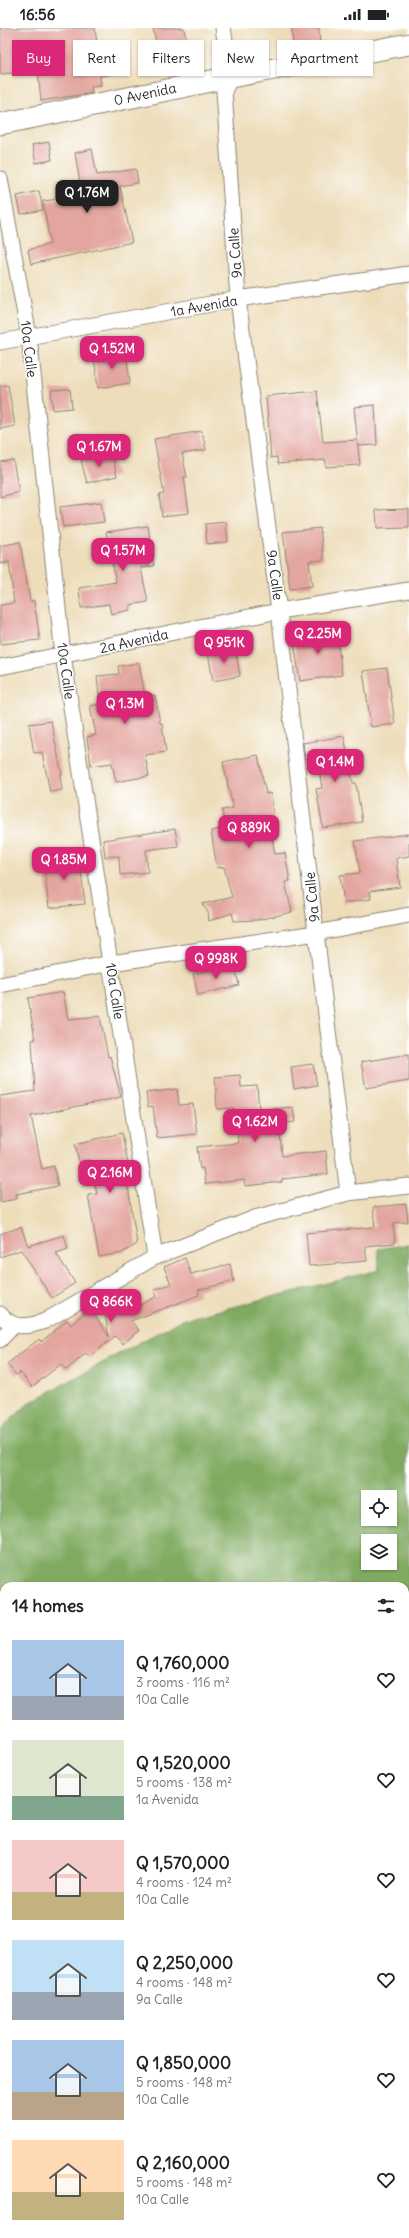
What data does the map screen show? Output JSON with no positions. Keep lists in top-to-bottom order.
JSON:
{
  "streets": {
    "street": [
      "0 Avenida",
      "9a Calle",
      "1a Avenida",
      "10a Calle",
      "2a Avenida"
    ]
  },
  "crossings": [
    ["0 Avenida", "9a Calle"],
    ["9a Calle", "1a Avenida"],
    ["9a Calle", "2a Avenida"],
    ["1a Avenida", "10a Calle"],
    ["10a Calle", "2a Avenida"]
  ],
  "page": {
    "status": "16:56",
    "chip": [
      "Buy",
      "Rent",
      "Filters",
      "New",
      "Apartment"
    ],
    "price": [
      "Q 1.76M",
      "Q 1.52M",
      "Q 1.67M",
      "Q 1.57M",
      "Q 2.25M",
      "Q 951K",
      "Q 1.3M",
      "Q 1.4M",
      "Q 889K",
      "Q 1.85M",
      "Q 998K",
      "Q 1.62M",
      "Q 2.16M",
      "Q 866K"
    ],
    "heading": "14 homes",
    "list": [
      {
        "name": "Q 1,760,000",
        "note": "3 rooms · 116 m² · 10a Calle"
      },
      {
        "name": "Q 1,520,000",
        "note": "5 rooms · 138 m² · 1a Avenida"
      },
      {
        "name": "Q 1,570,000",
        "note": "4 rooms · 124 m² · 10a Calle"
      },
      {
        "name": "Q 2,250,000",
        "note": "4 rooms · 148 m² · 9a Calle"
      },
      {
        "name": "Q 1,850,000",
        "note": "5 rooms · 148 m² · 10a Calle"
      },
      {
        "name": "Q 2,160,000",
        "note": "5 rooms · 148 m² · 10a Calle"
      }
    ]
  }
}
